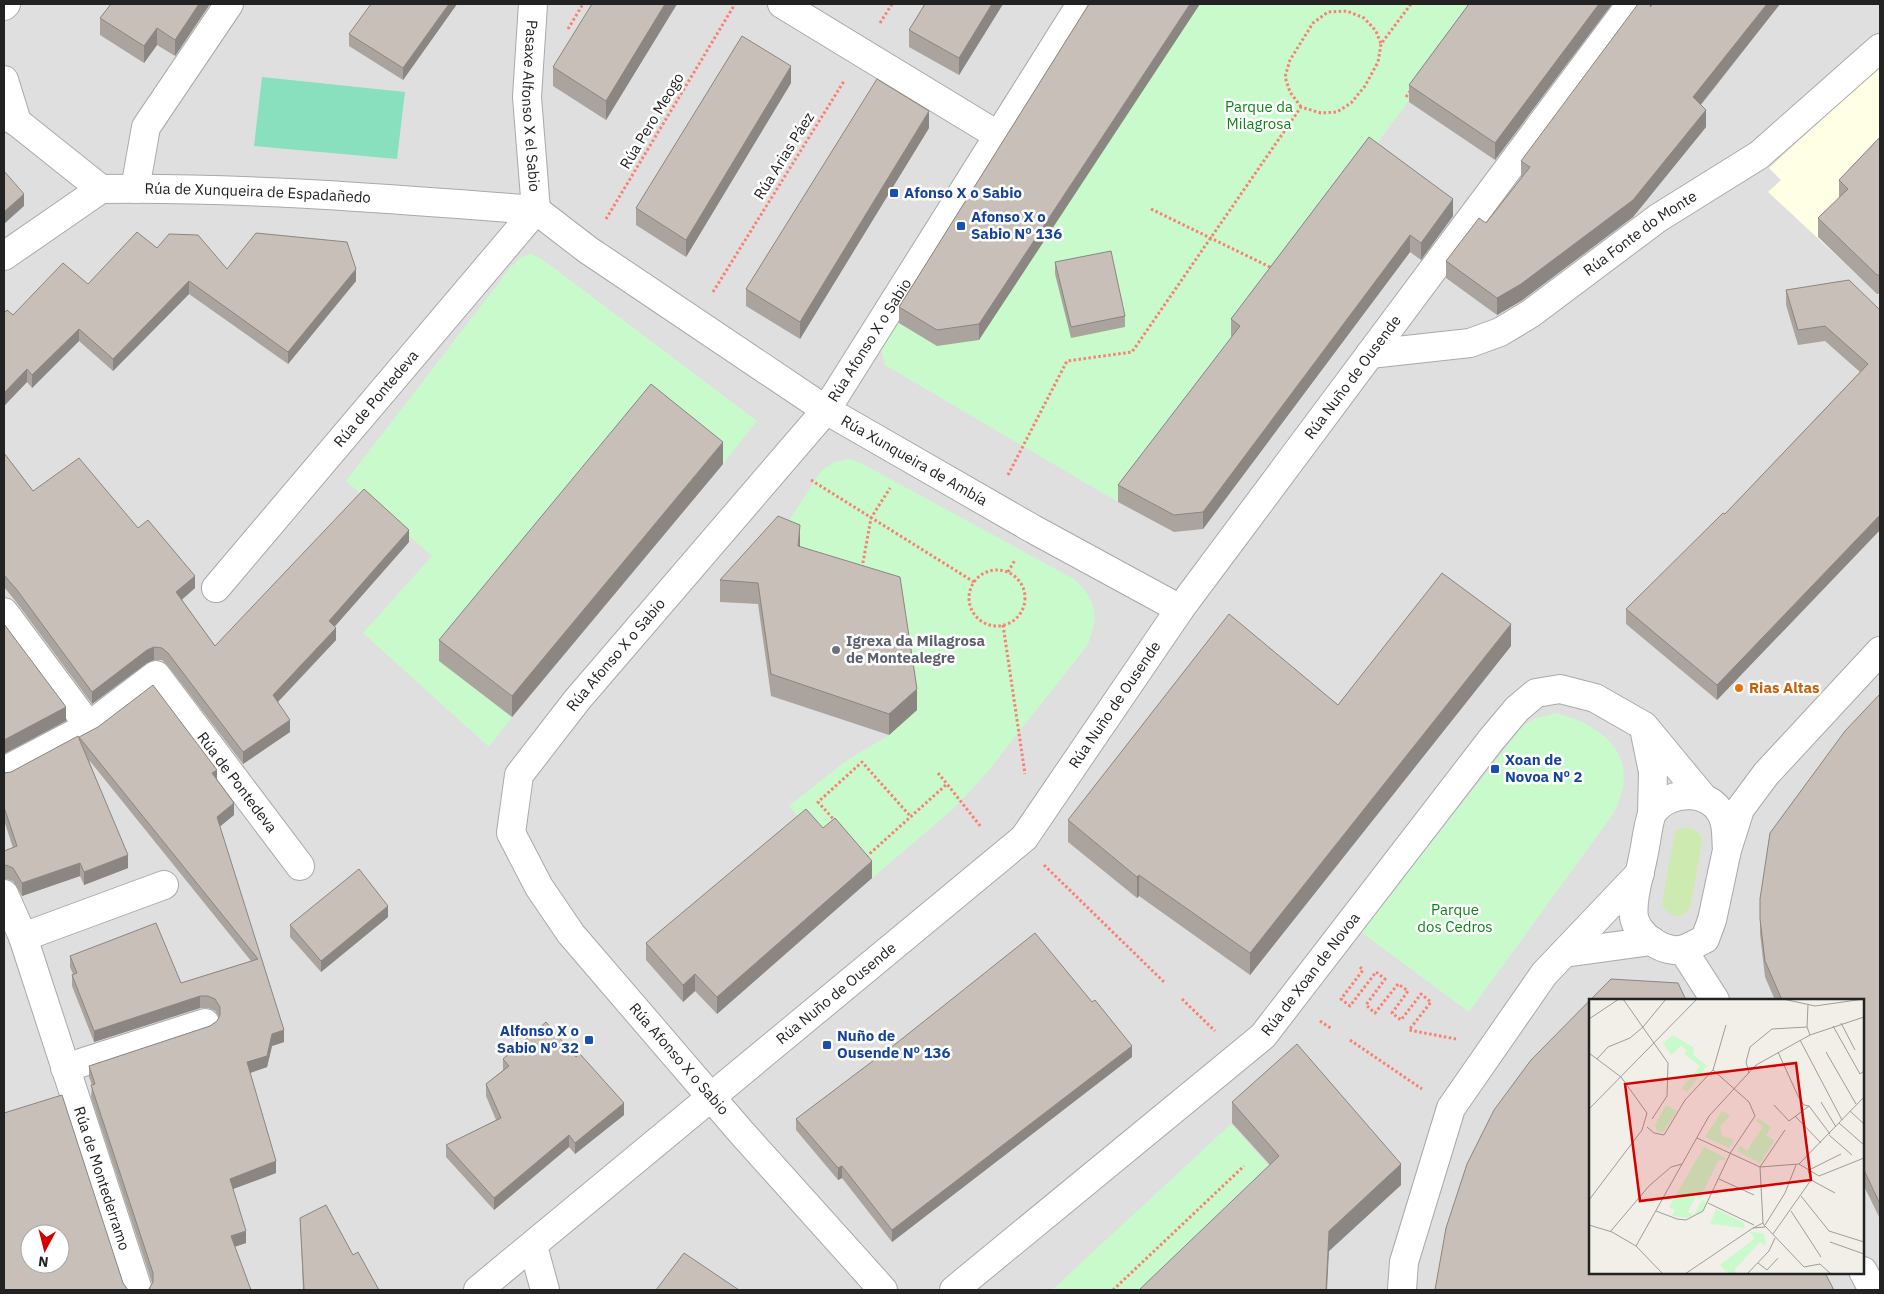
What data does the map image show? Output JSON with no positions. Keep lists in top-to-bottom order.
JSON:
{
  "streets": {
    "street": [
      "Pasaxe Alfonso X el Sabio",
      "Rúa de Xunqueira de Espadañedo",
      "Rúa Fonte do Monte",
      "Rúa Afonso X o Sabio",
      "Rúa Nuño de Ousende",
      "Rúa de Pontedeva",
      "Rúa Xunqueira de Ambía",
      "Rúa de Xoan de Novoa",
      "Rúa de Montederramo"
    ],
    "path": ["Rúa Pero Meogo", "Rúa Arias Páez"]
  },
  "crossings": [
    ["Pasaxe Alfonso X el Sabio", "Rúa de Xunqueira de Espadañedo"],
    ["Pasaxe Alfonso X el Sabio", "Rúa de Pontedeva"],
    ["Pasaxe Alfonso X el Sabio", "Rúa Xunqueira de Ambía"],
    ["Rúa Pero Meogo", "Rúa Xunqueira de Ambía"],
    ["Rúa Arias Páez", "Rúa Xunqueira de Ambía"],
    ["Rúa de Xunqueira de Espadañedo", "Rúa de Pontedeva"],
    ["Rúa de Xunqueira de Espadañedo", "Rúa Xunqueira de Ambía"],
    ["Rúa Fonte do Monte", "Rúa Nuño de Ousende"],
    ["Rúa Afonso X o Sabio", "Rúa Nuño de Ousende"],
    ["Rúa Afonso X o Sabio", "Rúa Xunqueira de Ambía"],
    ["Rúa Nuño de Ousende", "Rúa Xunqueira de Ambía"],
    ["Rúa de Pontedeva", "Rúa Xunqueira de Ambía"]
  ],
  "parks": ["Parque da Milagrosa", "Parque dos Cedros"],
  "places": {
    "transit": [
      "Afonso X o Sabio",
      "Afonso X o Sabio Nº 136",
      "Xoan de Novoa Nº 2",
      "Alfonso X o Sabio Nº 32",
      "Nuño de Ousende Nº 136"
    ],
    "other": ["Igrexa da Milagrosa de Montealegre", "Rias Altas"]
  },
  "north": "bottom"
}
